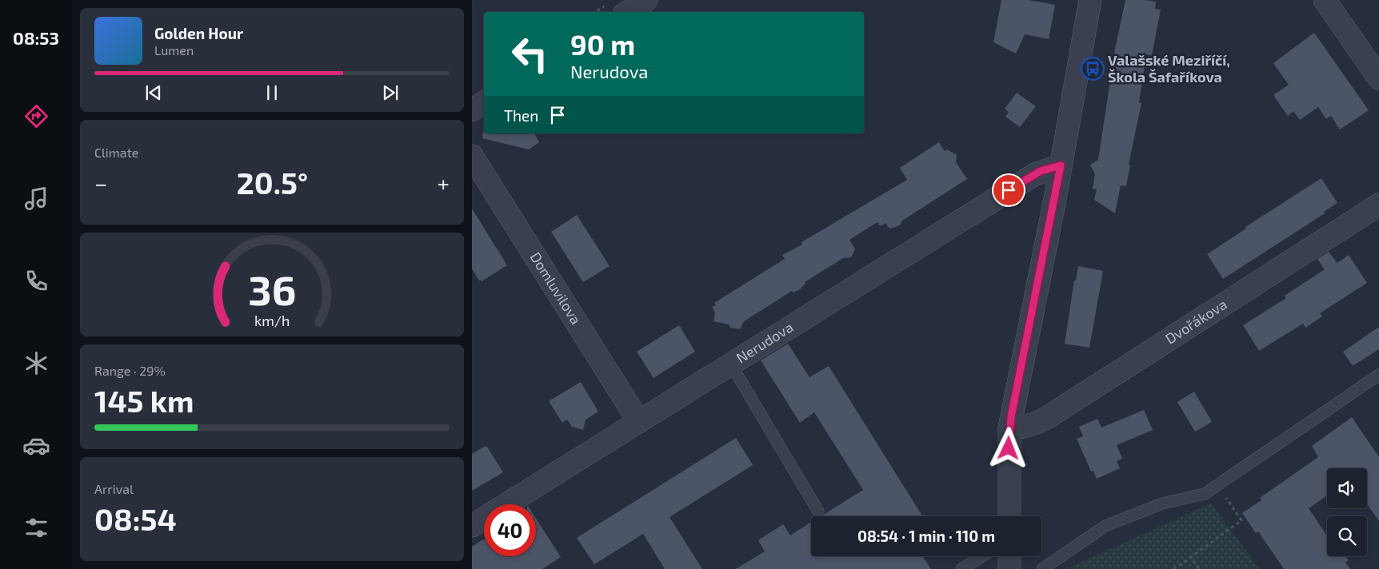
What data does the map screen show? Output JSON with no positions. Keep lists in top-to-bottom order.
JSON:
{
  "streets": {
    "street": ["Domluvilova", "Dvořákova", "Nerudova"]
  },
  "crossings": [
    ["Domluvilova", "Nerudova"]
  ],
  "places": {
    "bus stop": ["Valašské Meziříčí, Škola Šafaříkova"]
  },
  "page": {
    "tabs": "08:53",
    "turn": ["90 m", "Nerudova"],
    "song": ["Golden Hour", "Lumen"],
    "then": "Then",
    "tile": [
      "Climate",
      ["Range · 29%", "145 km"],
      ["Arrival", "08:54"]
    ],
    "heat": ["−", "20.5°", "+"],
    "limit": "40",
    "trip": "08:54 · 1 min · 110 m",
    "gauge": ["36", "km/h"]
  }
}
